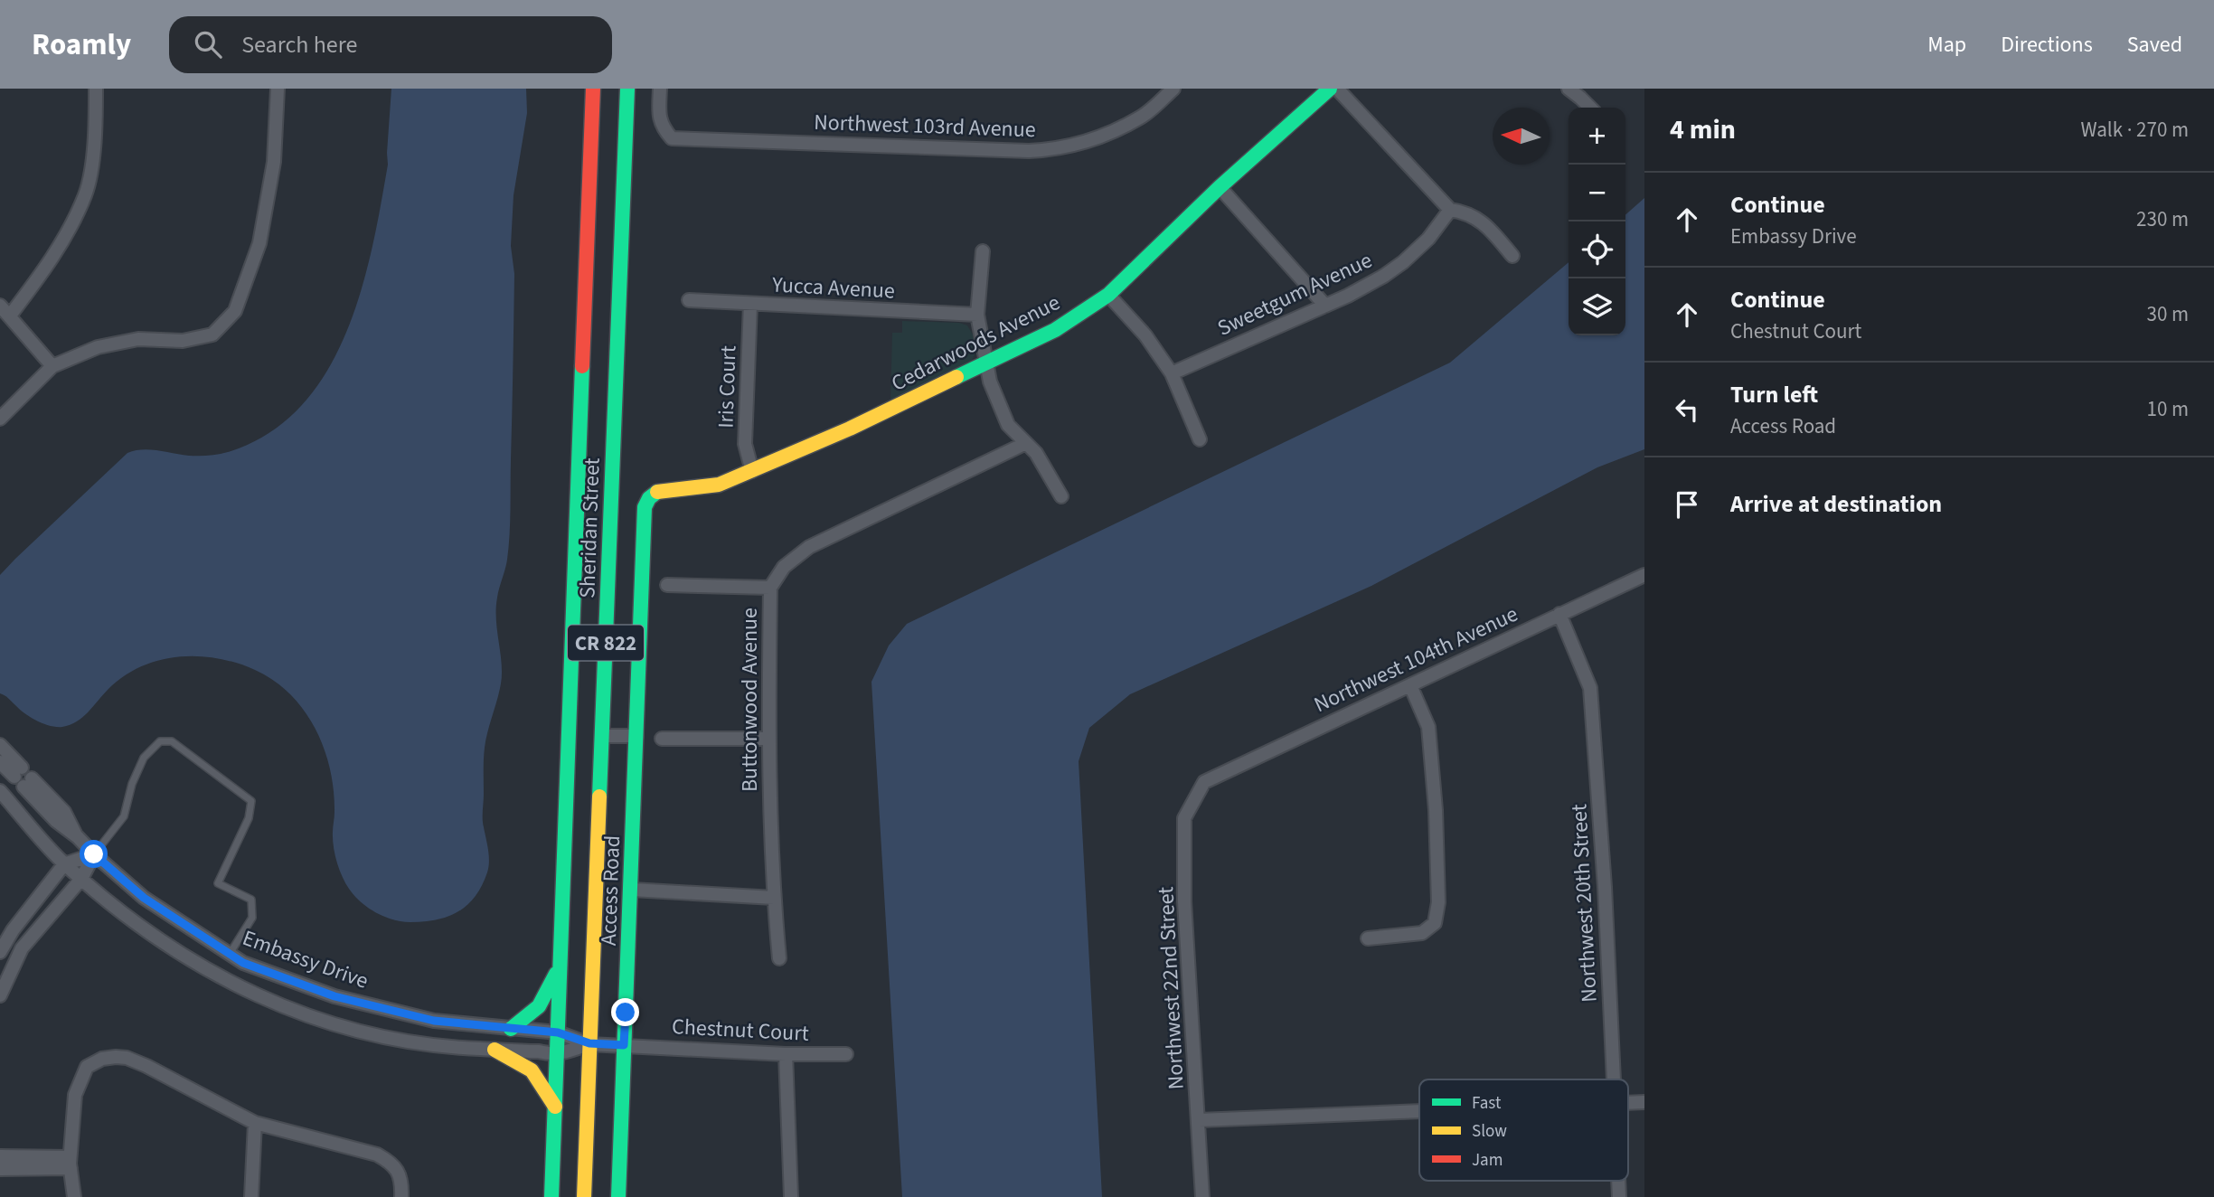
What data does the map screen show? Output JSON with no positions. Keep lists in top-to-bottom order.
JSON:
{
  "streets": {
    "main road": [
      "Cedarwoods Avenue",
      "Sheridan Street",
      "CR 822",
      "Access Road"
    ],
    "street": [
      "Northwest 103rd Avenue",
      "Yucca Avenue",
      "Sweetgum Avenue",
      "Iris Court",
      "Northwest 104th Avenue",
      "Buttonwood Avenue",
      "Northwest 20th Street",
      "Embassy Drive",
      "Northwest 22nd Street",
      "Chestnut Court"
    ]
  },
  "crossings": [
    ["Yucca Avenue", "Iris Court"],
    ["Cedarwoods Avenue", "Iris Court"],
    ["Cedarwoods Avenue", "Access Road"],
    ["Sheridan Street", "Embassy Drive"],
    ["Sheridan Street", "Chestnut Court"],
    ["Northwest 104th Avenue", "Northwest 20th Street"],
    ["Northwest 104th Avenue", "Northwest 22nd Street"],
    ["Access Road", "Chestnut Court"],
    ["Embassy Drive", "Chestnut Court"]
  ],
  "legend": ["Fast", "Slow", "Jam"],
  "north": "left",
  "page": {
    "header": "Roamly",
    "search": "Search here",
    "nav": ["Map", "Directions", "Saved"],
    "heading": ["4 min", "Walk · 270 m"],
    "map_buttons": ["+", "−"],
    "list": [
      ["Continue", "Embassy Drive", "230 m"],
      ["Continue", "Chestnut Court", "30 m"],
      ["Turn left", "Access Road", "10 m"],
      "Arrive at destination"
    ]
  }
}
